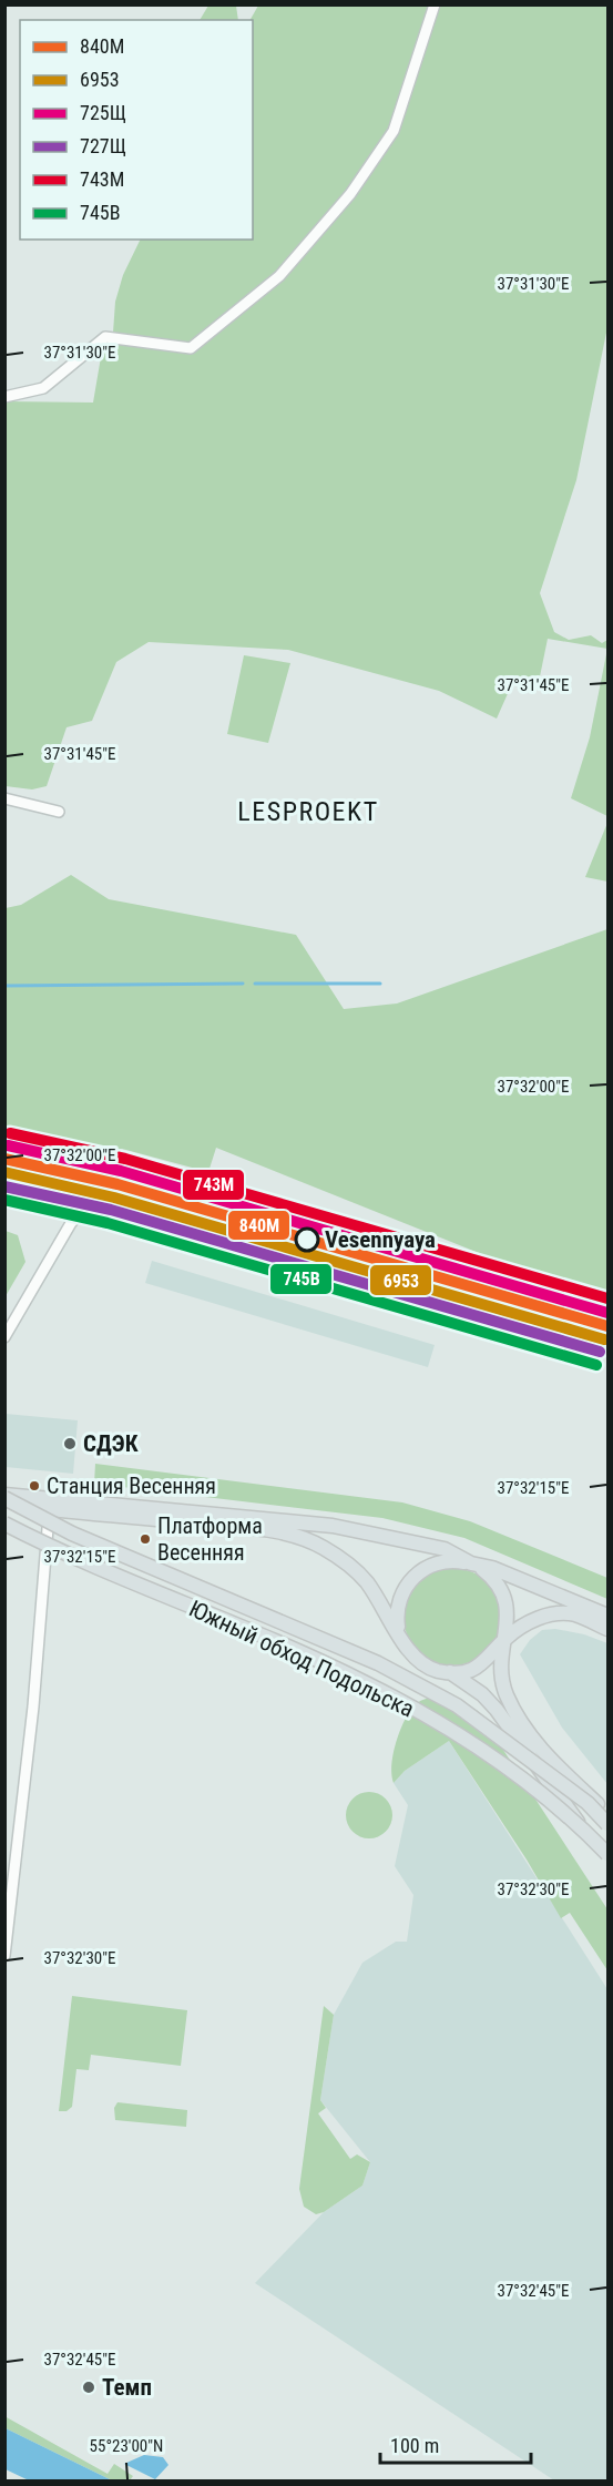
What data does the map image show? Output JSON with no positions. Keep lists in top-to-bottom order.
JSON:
{
  "streets": {
    "main road": ["Южный обход Подольска"]
  },
  "districts": ["LESPROEKT"],
  "places": [
    "Vesennyaya",
    "СДЭК",
    "Станция Весенняя",
    "Платформа Весенняя",
    "Темп"
  ],
  "lines": [
    "transit line 743М",
    "transit line 725Щ",
    "transit line 840М",
    "transit line 6953",
    "transit line 727Щ",
    "transit line 745В"
  ],
  "legend": [
    "840М",
    "6953",
    "725Щ",
    "727Щ",
    "743М",
    "745В"
  ],
  "scale_bar": "100 m",
  "coordinates": [
    "37°31'30\"E",
    "37°31'45\"E",
    "37°32'00\"E",
    "37°32'15\"E",
    "37°32'30\"E",
    "37°32'45\"E",
    "55°23'00\"N"
  ]
}
